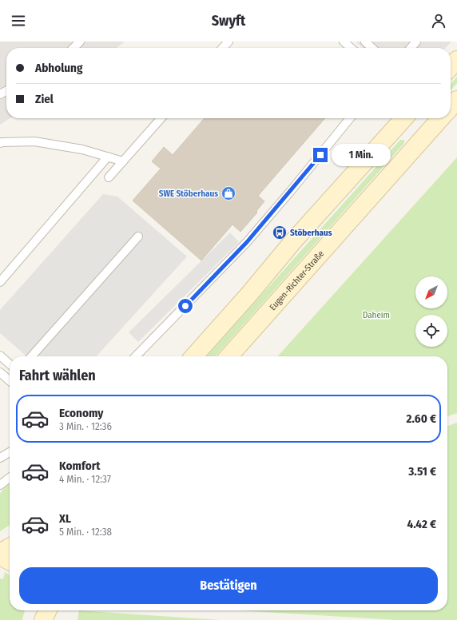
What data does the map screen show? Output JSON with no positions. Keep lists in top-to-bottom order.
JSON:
{
  "streets": {
    "main road": ["Eugen-Richter-Straße"]
  },
  "parks": ["Daheim"],
  "places": {
    "shop": ["SWE Stöberhaus"],
    "bus stop": ["Stöberhaus"]
  },
  "north": "bottom left",
  "page": {
    "header": "Swyft",
    "banner": ["Abholung", "Ziel"],
    "bubble": "1 Min.",
    "heading": "Fahrt wählen",
    "list": [
      {
        "name": "Economy",
        "note": "3 Min. · 12:36",
        "value": "2.60 €"
      },
      {
        "name": "Komfort",
        "note": "4 Min. · 12:37",
        "value": "3.51 €"
      },
      {
        "name": "XL",
        "note": "5 Min. · 12:38",
        "value": "4.42 €"
      }
    ],
    "buttons": "Bestätigen"
  }
}
